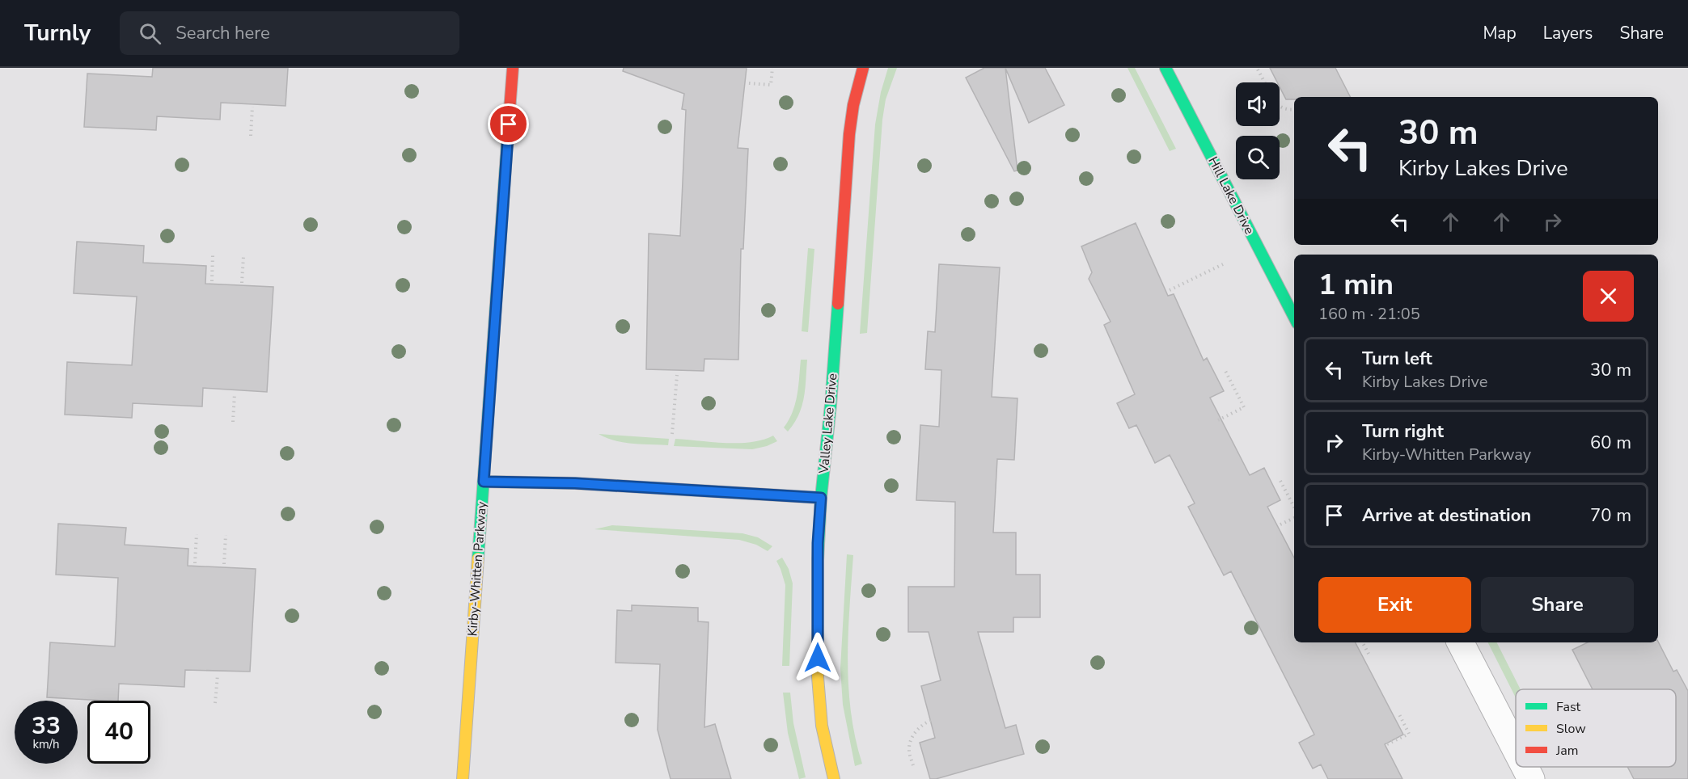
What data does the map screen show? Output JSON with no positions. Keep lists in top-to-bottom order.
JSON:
{
  "streets": {
    "street": ["Hill Lake Drive", "Valley Lake Drive", "Kirby-Whitten Parkway"]
  },
  "legend": ["Fast", "Slow", "Jam"],
  "page": {
    "header": "Turnly",
    "search": "Search here",
    "nav": ["Map", "Layers", "Share"],
    "turn": ["30 m", "Kirby Lakes Drive"],
    "heading": ["1 min", "160 m · 21:05"],
    "list": [
      {
        "name": "Turn left",
        "note": "Kirby Lakes Drive",
        "value": "30 m"
      },
      {
        "name": "Turn right",
        "note": "Kirby-Whitten Parkway",
        "value": "60 m"
      },
      {
        "name": "Arrive at destination",
        "value": "70 m"
      }
    ],
    "buttons": ["Exit", "Share"],
    "speed": "33 km/h",
    "limit": "40"
  }
}
